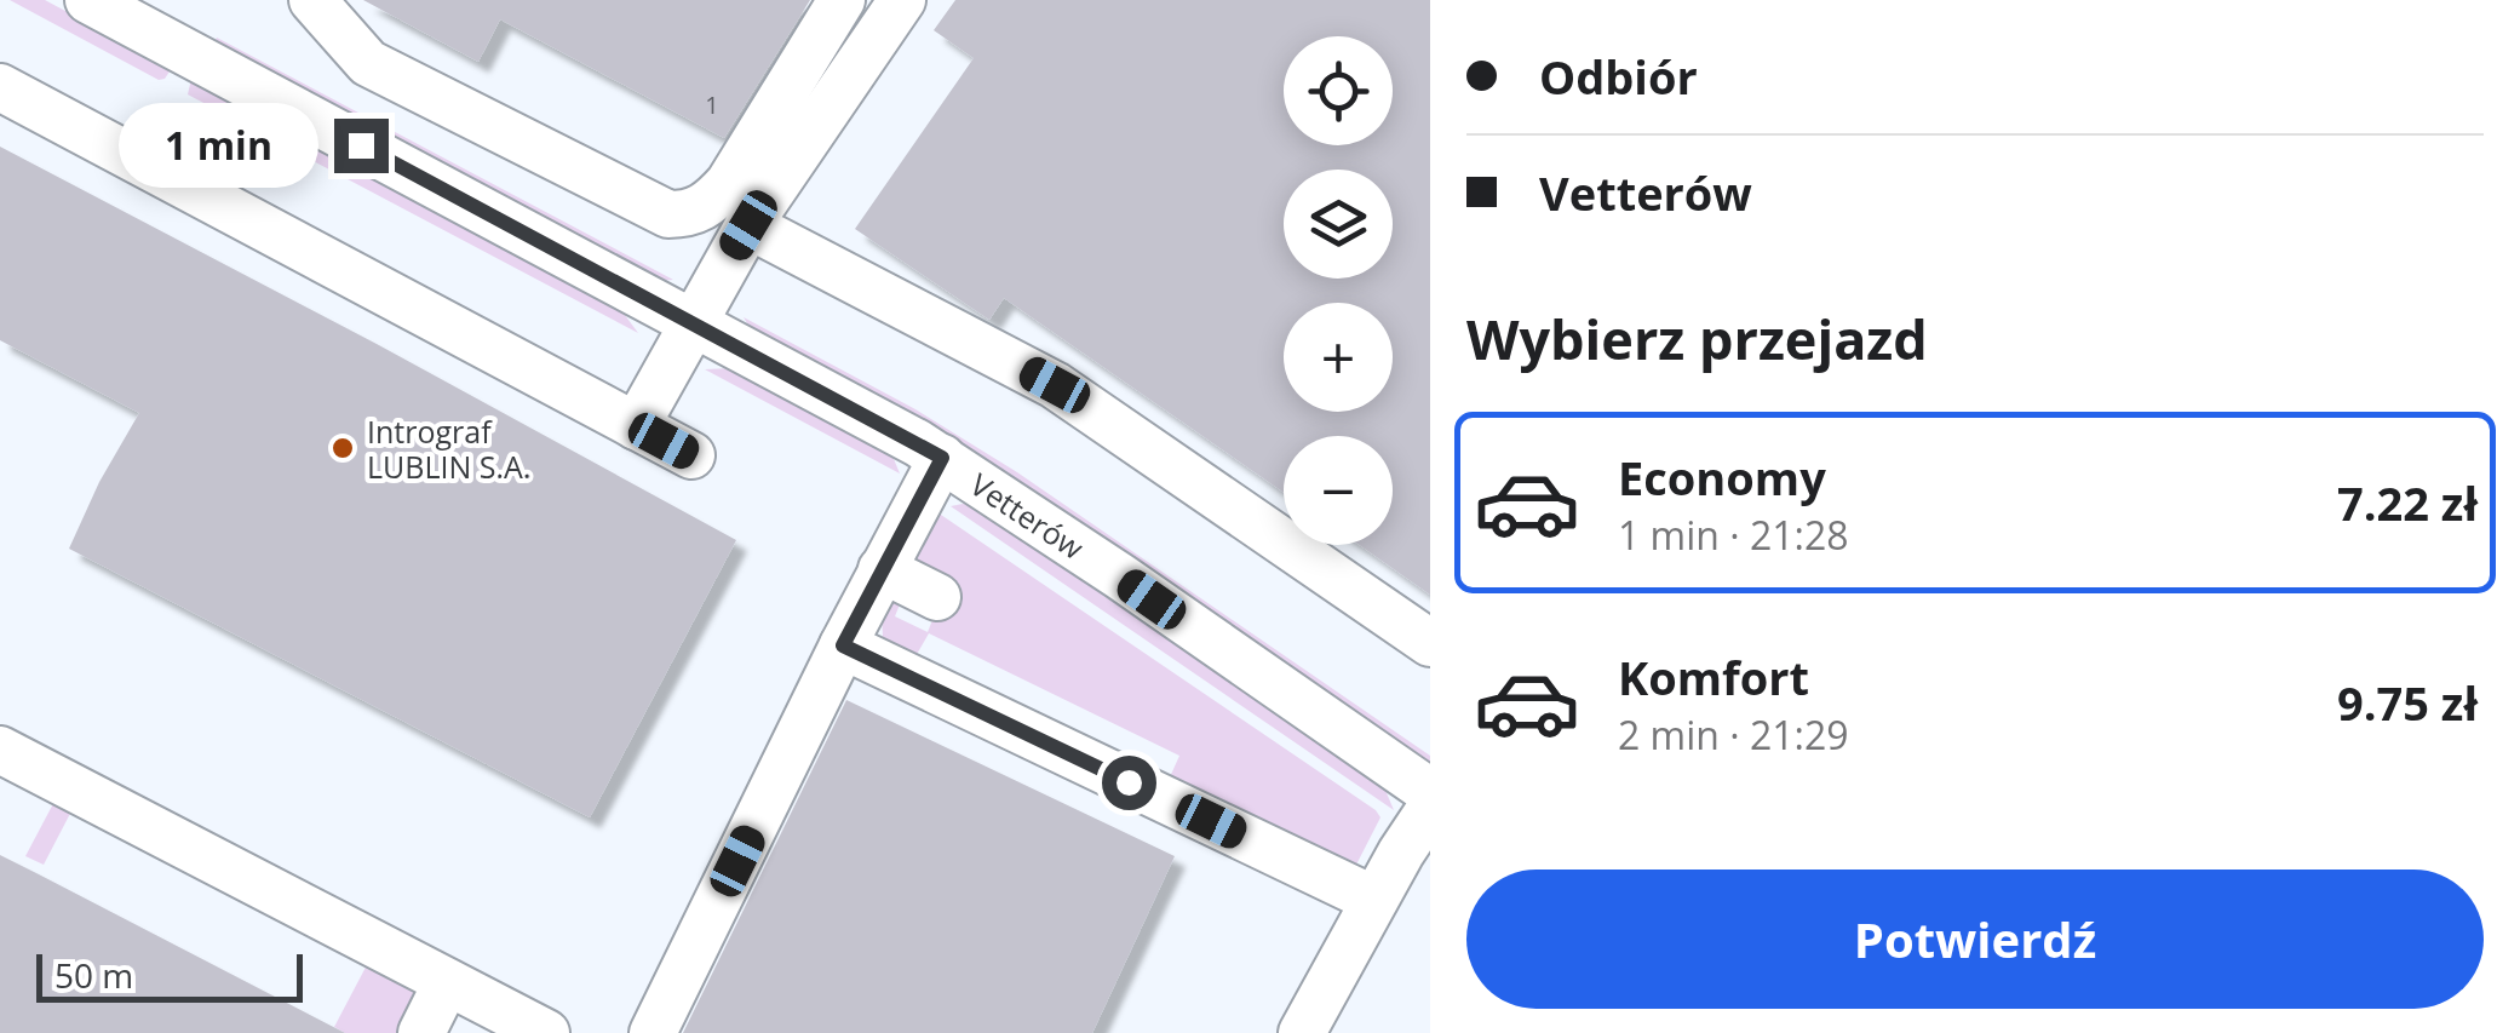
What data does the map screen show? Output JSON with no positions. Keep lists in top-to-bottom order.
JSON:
{
  "streets": {
    "street": ["Vetterów"]
  },
  "places": ["Intrograf LUBLIN S.A."],
  "house_numbers": ["1"],
  "scale_bar": "50 m",
  "page": {
    "banner": ["Odbiór", "Vetterów"],
    "map_buttons": ["+", "−"],
    "bubble": "1 min",
    "heading": "Wybierz przejazd",
    "list": [
      {
        "name": "Economy",
        "note": "1 min · 21:28",
        "value": "7.22 zł"
      },
      {
        "name": "Komfort",
        "note": "2 min · 21:29",
        "value": "9.75 zł"
      }
    ],
    "buttons": "Potwierdź",
    "scale": "50 m"
  }
}
